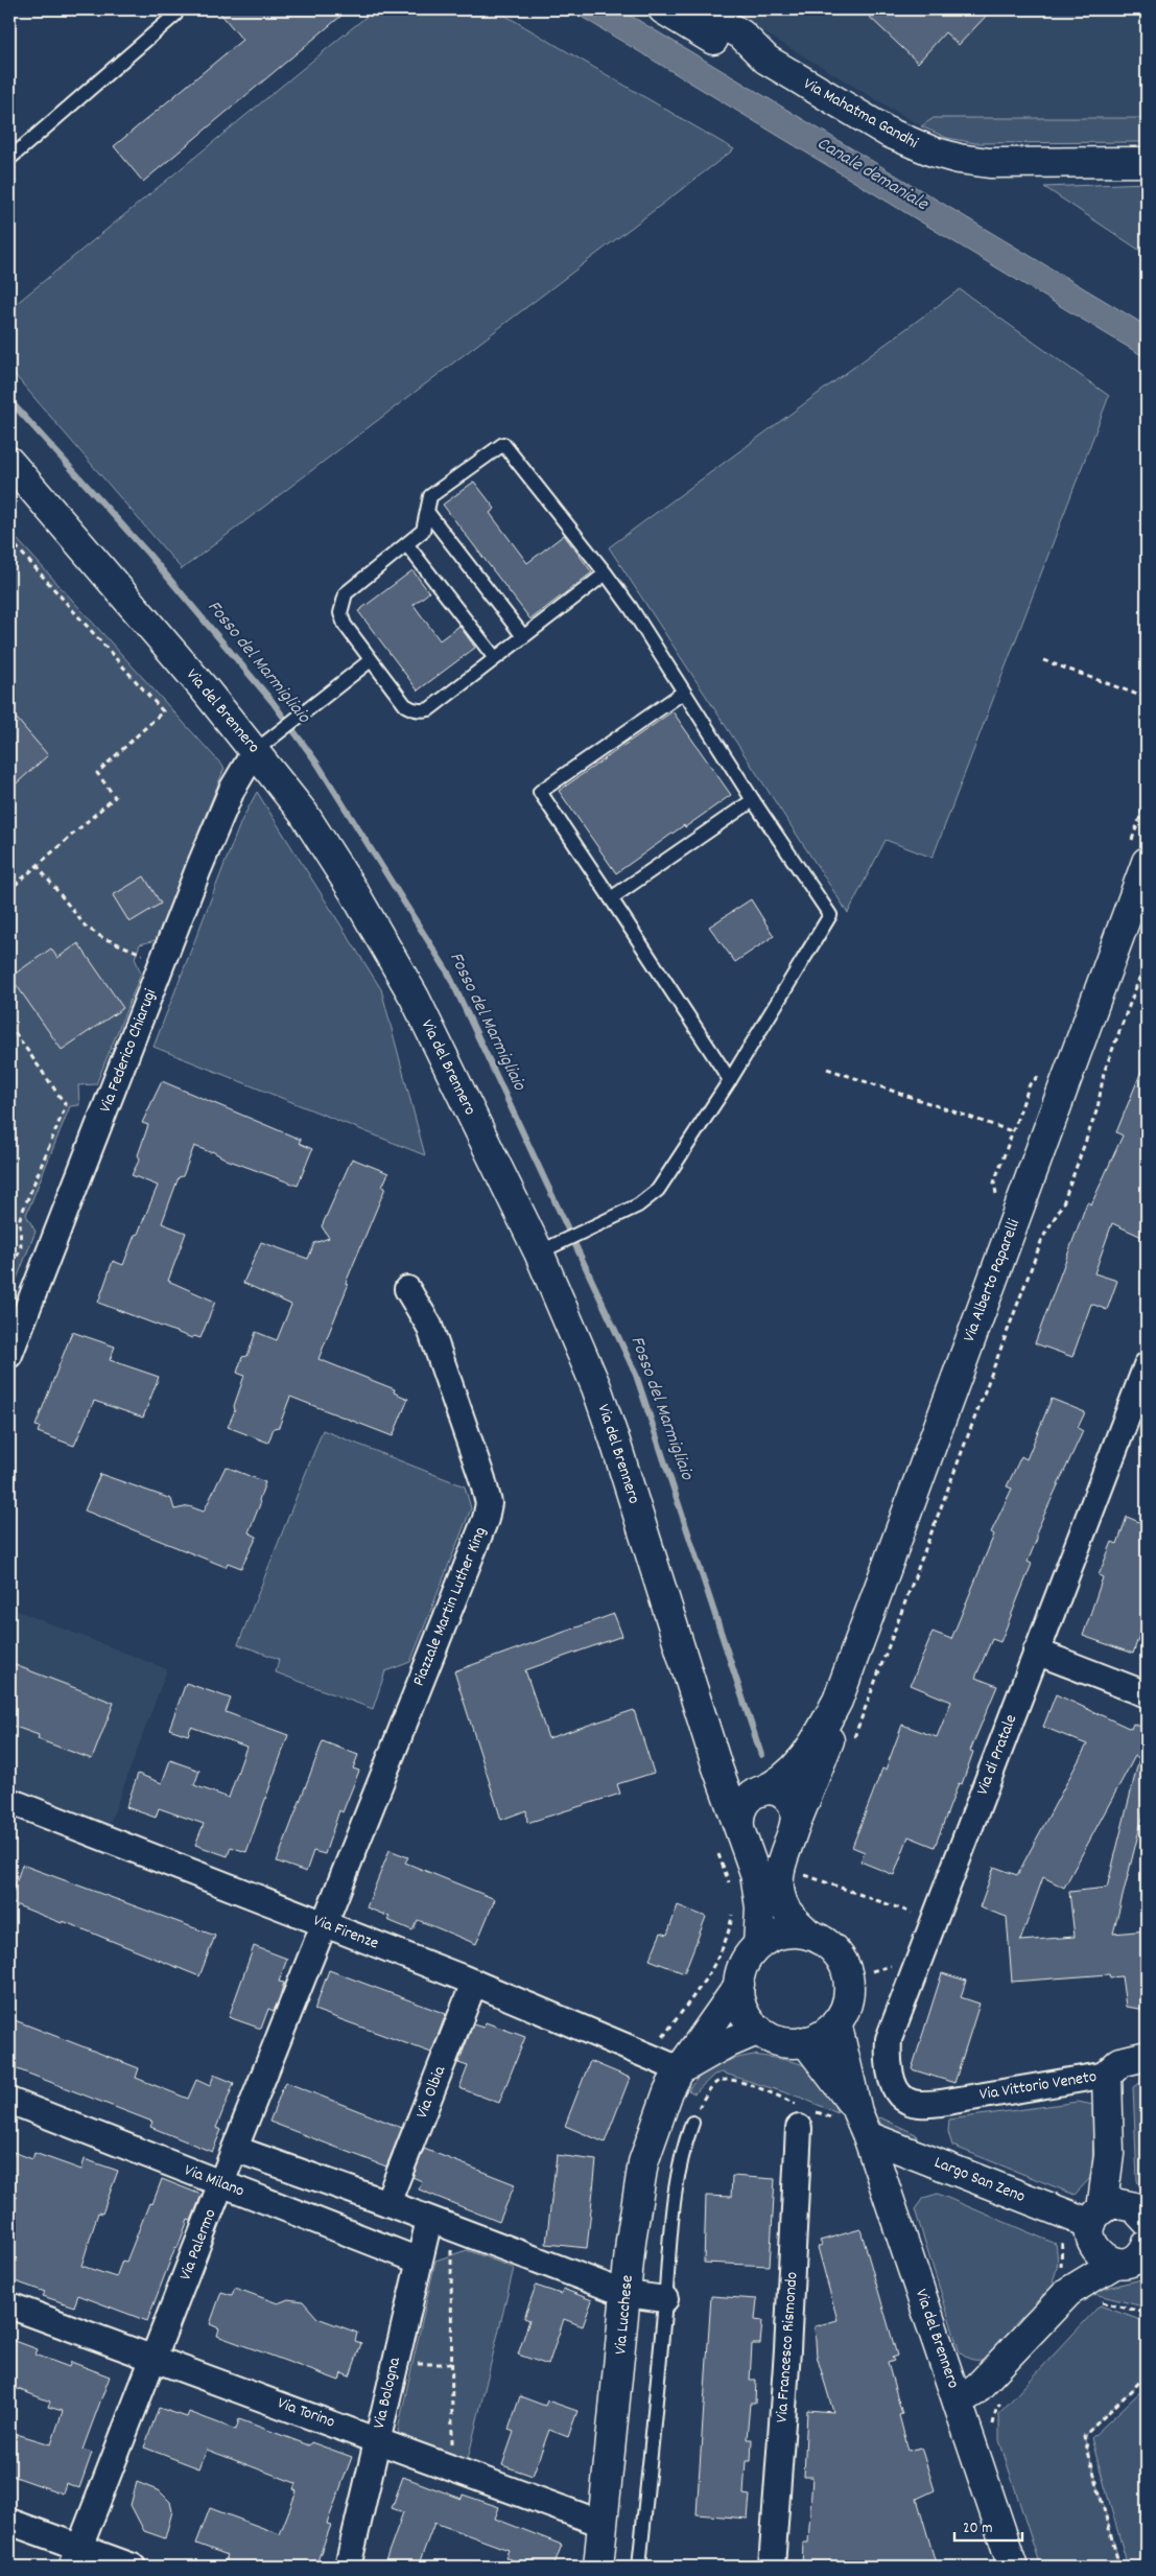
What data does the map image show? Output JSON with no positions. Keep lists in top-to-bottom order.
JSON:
{
  "streets": {
    "main road": [
      "Via Mahatma Gandhi",
      "Via del Brennero",
      "Via Alberto Paparelli",
      "Via Vittorio Veneto",
      "Largo San Zeno",
      "Via Lucchese"
    ],
    "street": [
      "Via Federico Chiarugi",
      "Piazzale Martin Luther King",
      "Via di Pratale",
      "Via Firenze",
      "Via Olbia",
      "Via Milano",
      "Via Palermo",
      "Via Francesco Rismondo",
      "Via Bologna",
      "Via Torino"
    ]
  },
  "crossings": [
    ["Via del Brennero", "Via Federico Chiarugi"],
    ["Via del Brennero", "Largo San Zeno"],
    ["Via del Brennero", "Via Lucchese"],
    ["Piazzale Martin Luther King", "Via Firenze"],
    ["Piazzale Martin Luther King", "Via Palermo"],
    ["Via di Pratale", "Via Vittorio Veneto"],
    ["Via Firenze", "Via Olbia"],
    ["Via Firenze", "Via Palermo"],
    ["Via Firenze", "Via Lucchese"],
    ["Via Milano", "Via Palermo"],
    ["Via Milano", "Via Bologna"],
    ["Via Palermo", "Via Torino"],
    ["Via Lucchese", "Via Torino"],
    ["Via Bologna", "Via Torino"]
  ],
  "water": ["Canale demaniale", "Fosso del Marmigliaio"],
  "scale_bar": "20 m"
}
